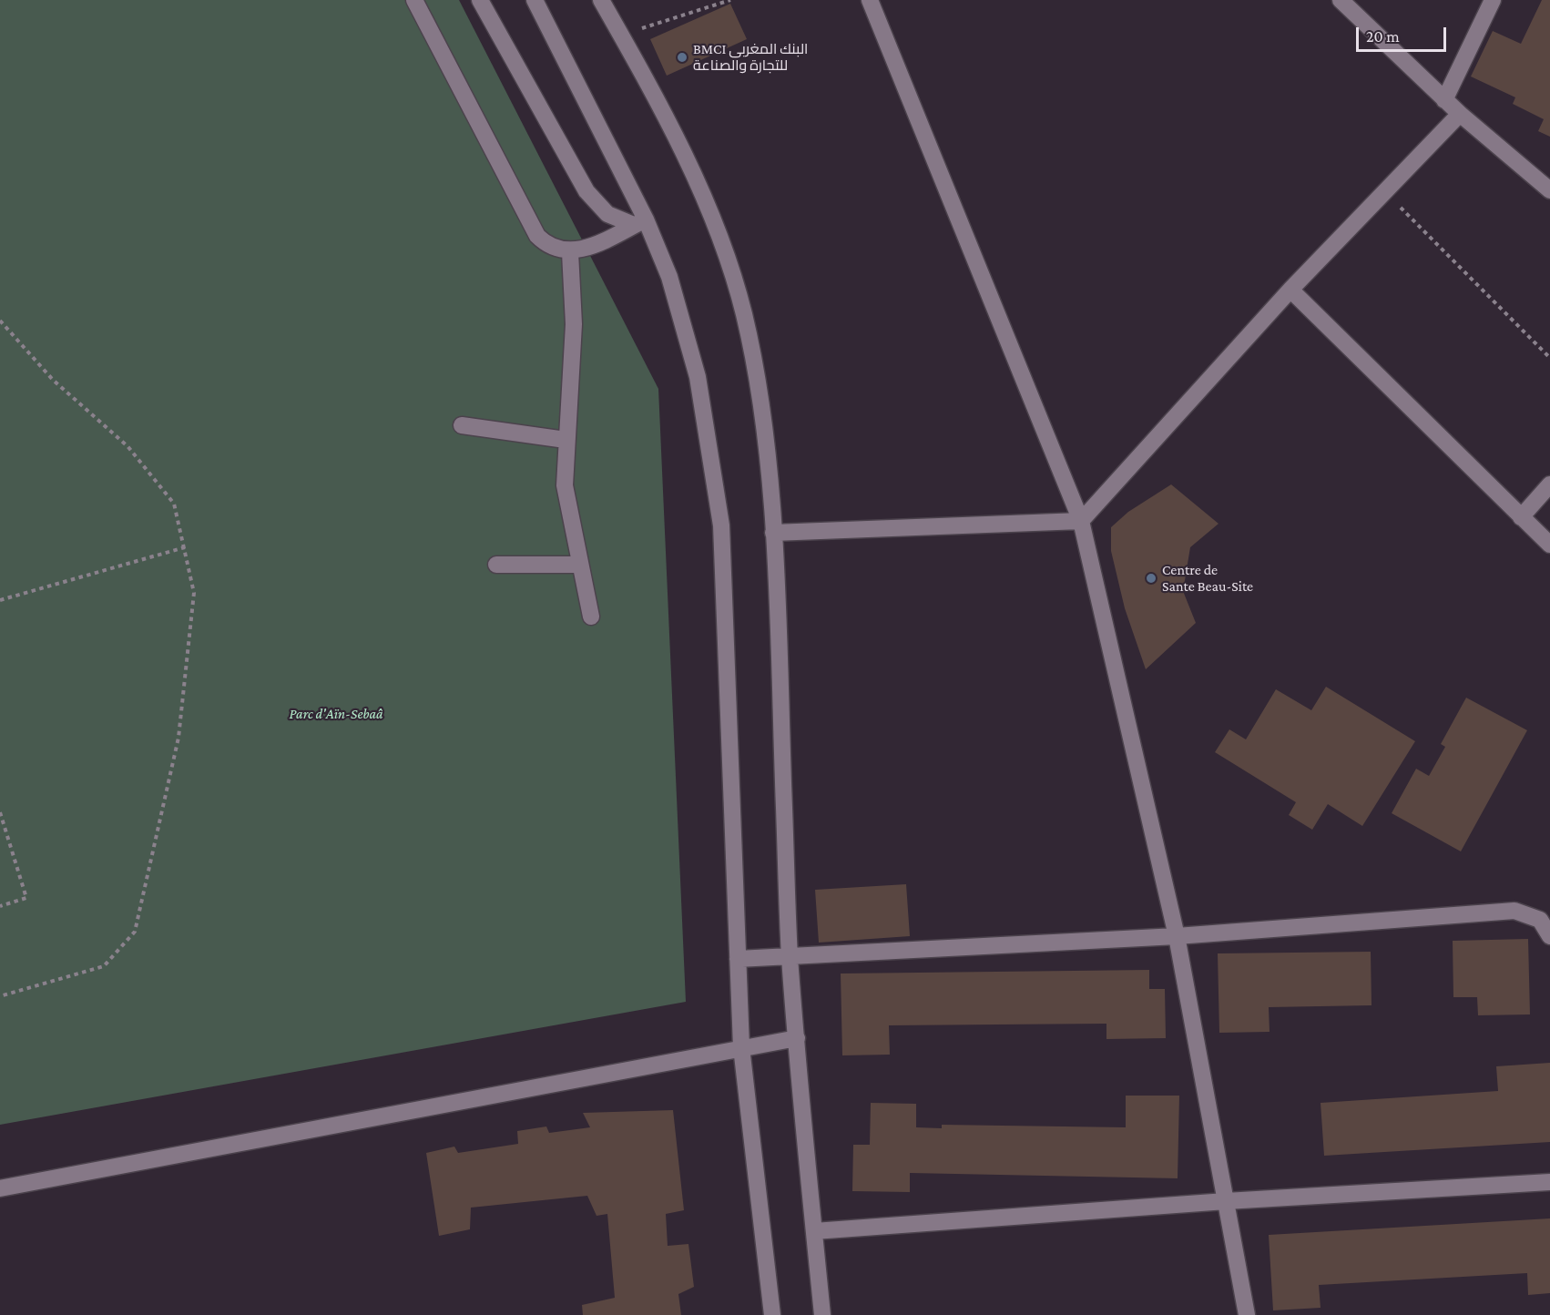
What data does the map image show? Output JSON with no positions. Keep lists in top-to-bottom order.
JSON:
{
  "parks": ["Parc d'Aïn-Sebaâ"],
  "places": ["BMCI البنك المغربي للتجارة والصناعة", "Centre de Sante Beau-Site"],
  "scale_bar": "20 m"
}
